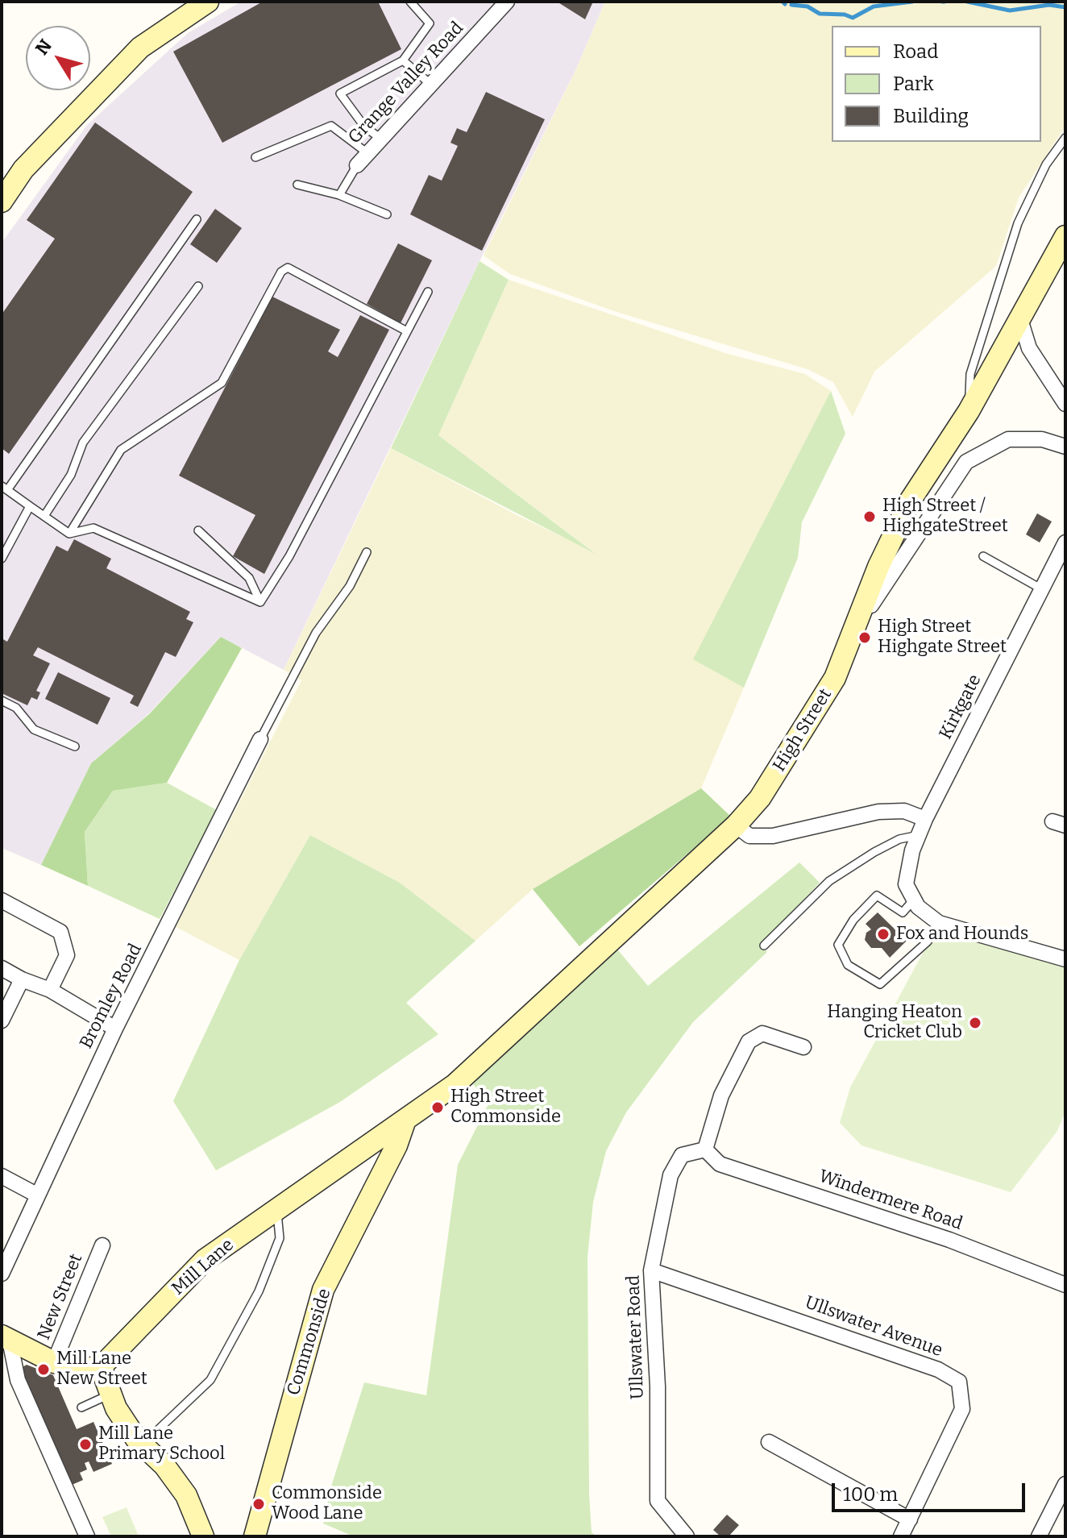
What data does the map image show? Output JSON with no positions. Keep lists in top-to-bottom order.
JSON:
{
  "streets": {
    "street": [
      "Grange Valley Road",
      "Kirkgate",
      "High Street",
      "Bromley Road",
      "Windermere Road",
      "Mill Lane",
      "New Street",
      "Ullswater Avenue",
      "Ullswater Road",
      "Commonside"
    ]
  },
  "crossings": [
    ["High Street", "Mill Lane"],
    ["High Street", "Commonside"],
    ["Windermere Road", "Ullswater Road"],
    ["Mill Lane", "Commonside"],
    ["Ullswater Avenue", "Ullswater Road"]
  ],
  "places": [
    "High Street / HighgateStreet",
    "High Street Highgate Street",
    "Fox and Hounds",
    "Hanging Heaton Cricket Club",
    "High Street Commonside",
    "Mill Lane New Street",
    "Mill Lane Primary School",
    "Commonside Wood Lane"
  ],
  "legend": ["Road", "Park", "Building"],
  "scale_bar": "100 m",
  "north": "top left"
}
